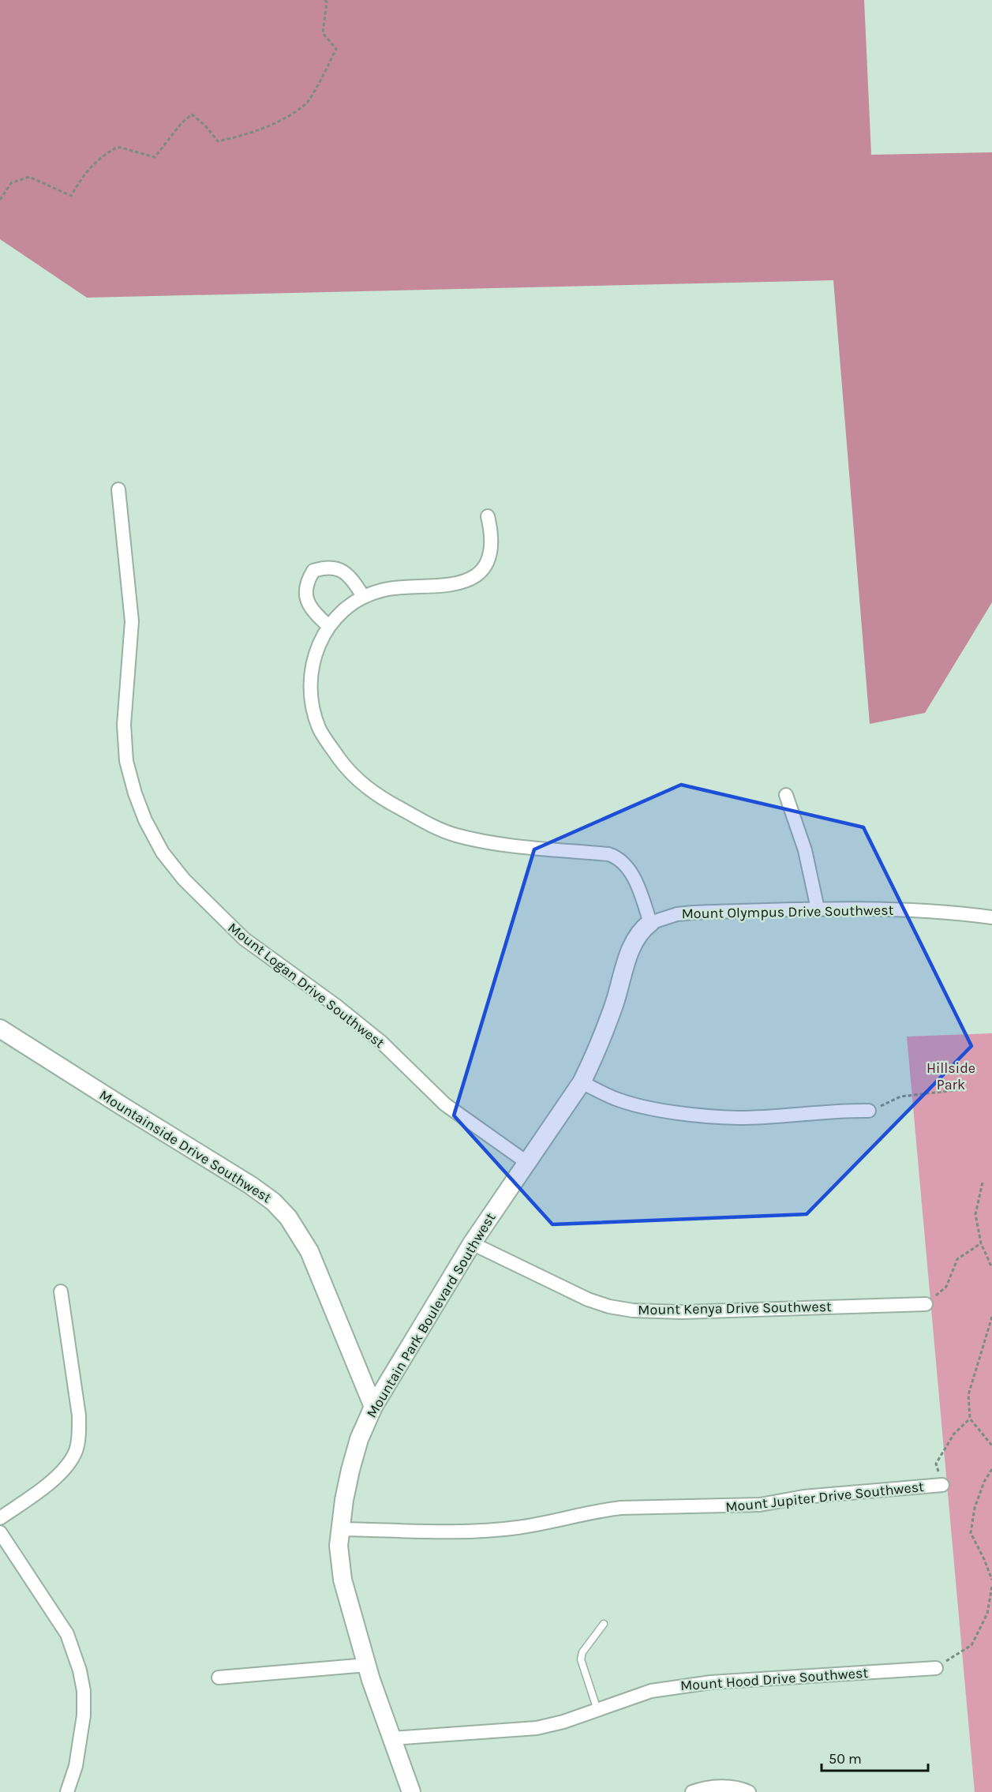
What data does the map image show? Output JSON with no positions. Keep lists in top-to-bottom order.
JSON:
{
  "streets": {
    "street": [
      "Mount Olympus Drive Southwest",
      "Mount Logan Drive Southwest",
      "Mountainside Drive Southwest",
      "Mount Kenya Drive Southwest",
      "Mountain Park Boulevard Southwest",
      "Mount Jupiter Drive Southwest",
      "Mount Hood Drive Southwest"
    ]
  },
  "crossings": [
    ["Mount Olympus Drive Southwest", "Mountain Park Boulevard Southwest"],
    ["Mount Logan Drive Southwest", "Mountain Park Boulevard Southwest"],
    ["Mountainside Drive Southwest", "Mountain Park Boulevard Southwest"],
    ["Mount Kenya Drive Southwest", "Mountain Park Boulevard Southwest"],
    ["Mountain Park Boulevard Southwest", "Mount Jupiter Drive Southwest"],
    ["Mountain Park Boulevard Southwest", "Mount Hood Drive Southwest"]
  ],
  "parks": ["Hillside Park"],
  "scale_bar": "50 m"
}
